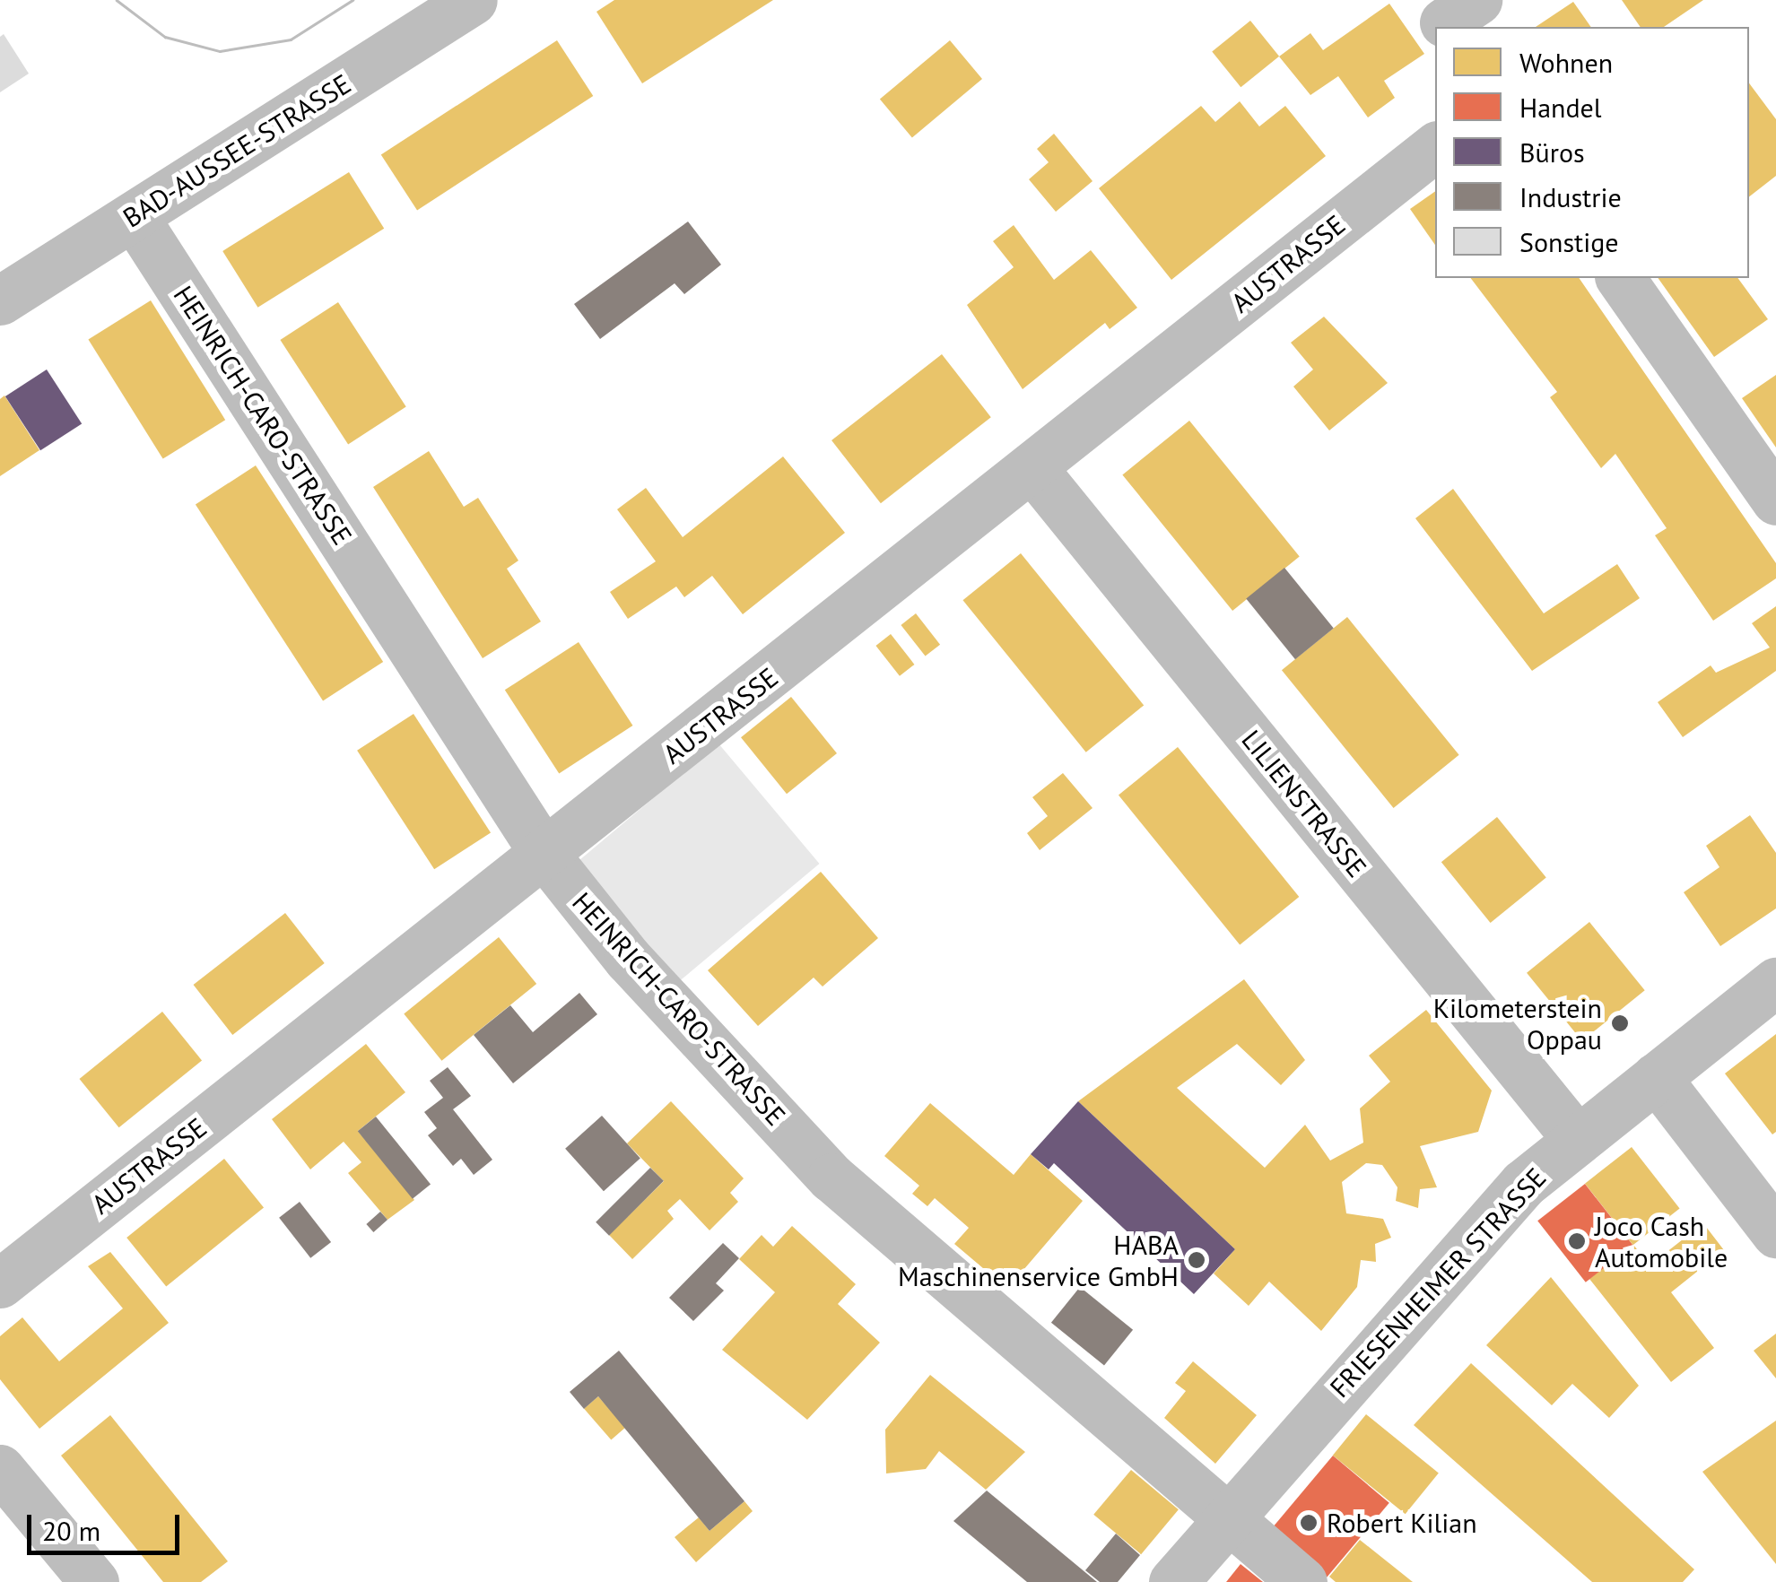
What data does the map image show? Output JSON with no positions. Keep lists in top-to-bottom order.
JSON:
{
  "streets": {
    "street": [
      "BAD-AUSSEE-STRASSE",
      "AUSTRASSE",
      "HEINRICH-CARO-STRASSE",
      "LILIENSTRASSE",
      "FRIESENHEIMER STRASSE"
    ]
  },
  "crossings": [
    ["BAD-AUSSEE-STRASSE", "HEINRICH-CARO-STRASSE"],
    ["AUSTRASSE", "HEINRICH-CARO-STRASSE"],
    ["AUSTRASSE", "LILIENSTRASSE"],
    ["HEINRICH-CARO-STRASSE", "FRIESENHEIMER STRASSE"],
    ["LILIENSTRASSE", "FRIESENHEIMER STRASSE"]
  ],
  "places": [
    "Kilometerstein Oppau",
    "Joco Cash Automobile",
    "HABA Maschinenservice GmbH",
    "Robert Kilian"
  ],
  "legend": [
    "Wohnen",
    "Handel",
    "Büros",
    "Industrie",
    "Sonstige"
  ],
  "scale_bar": "20 m"
}
